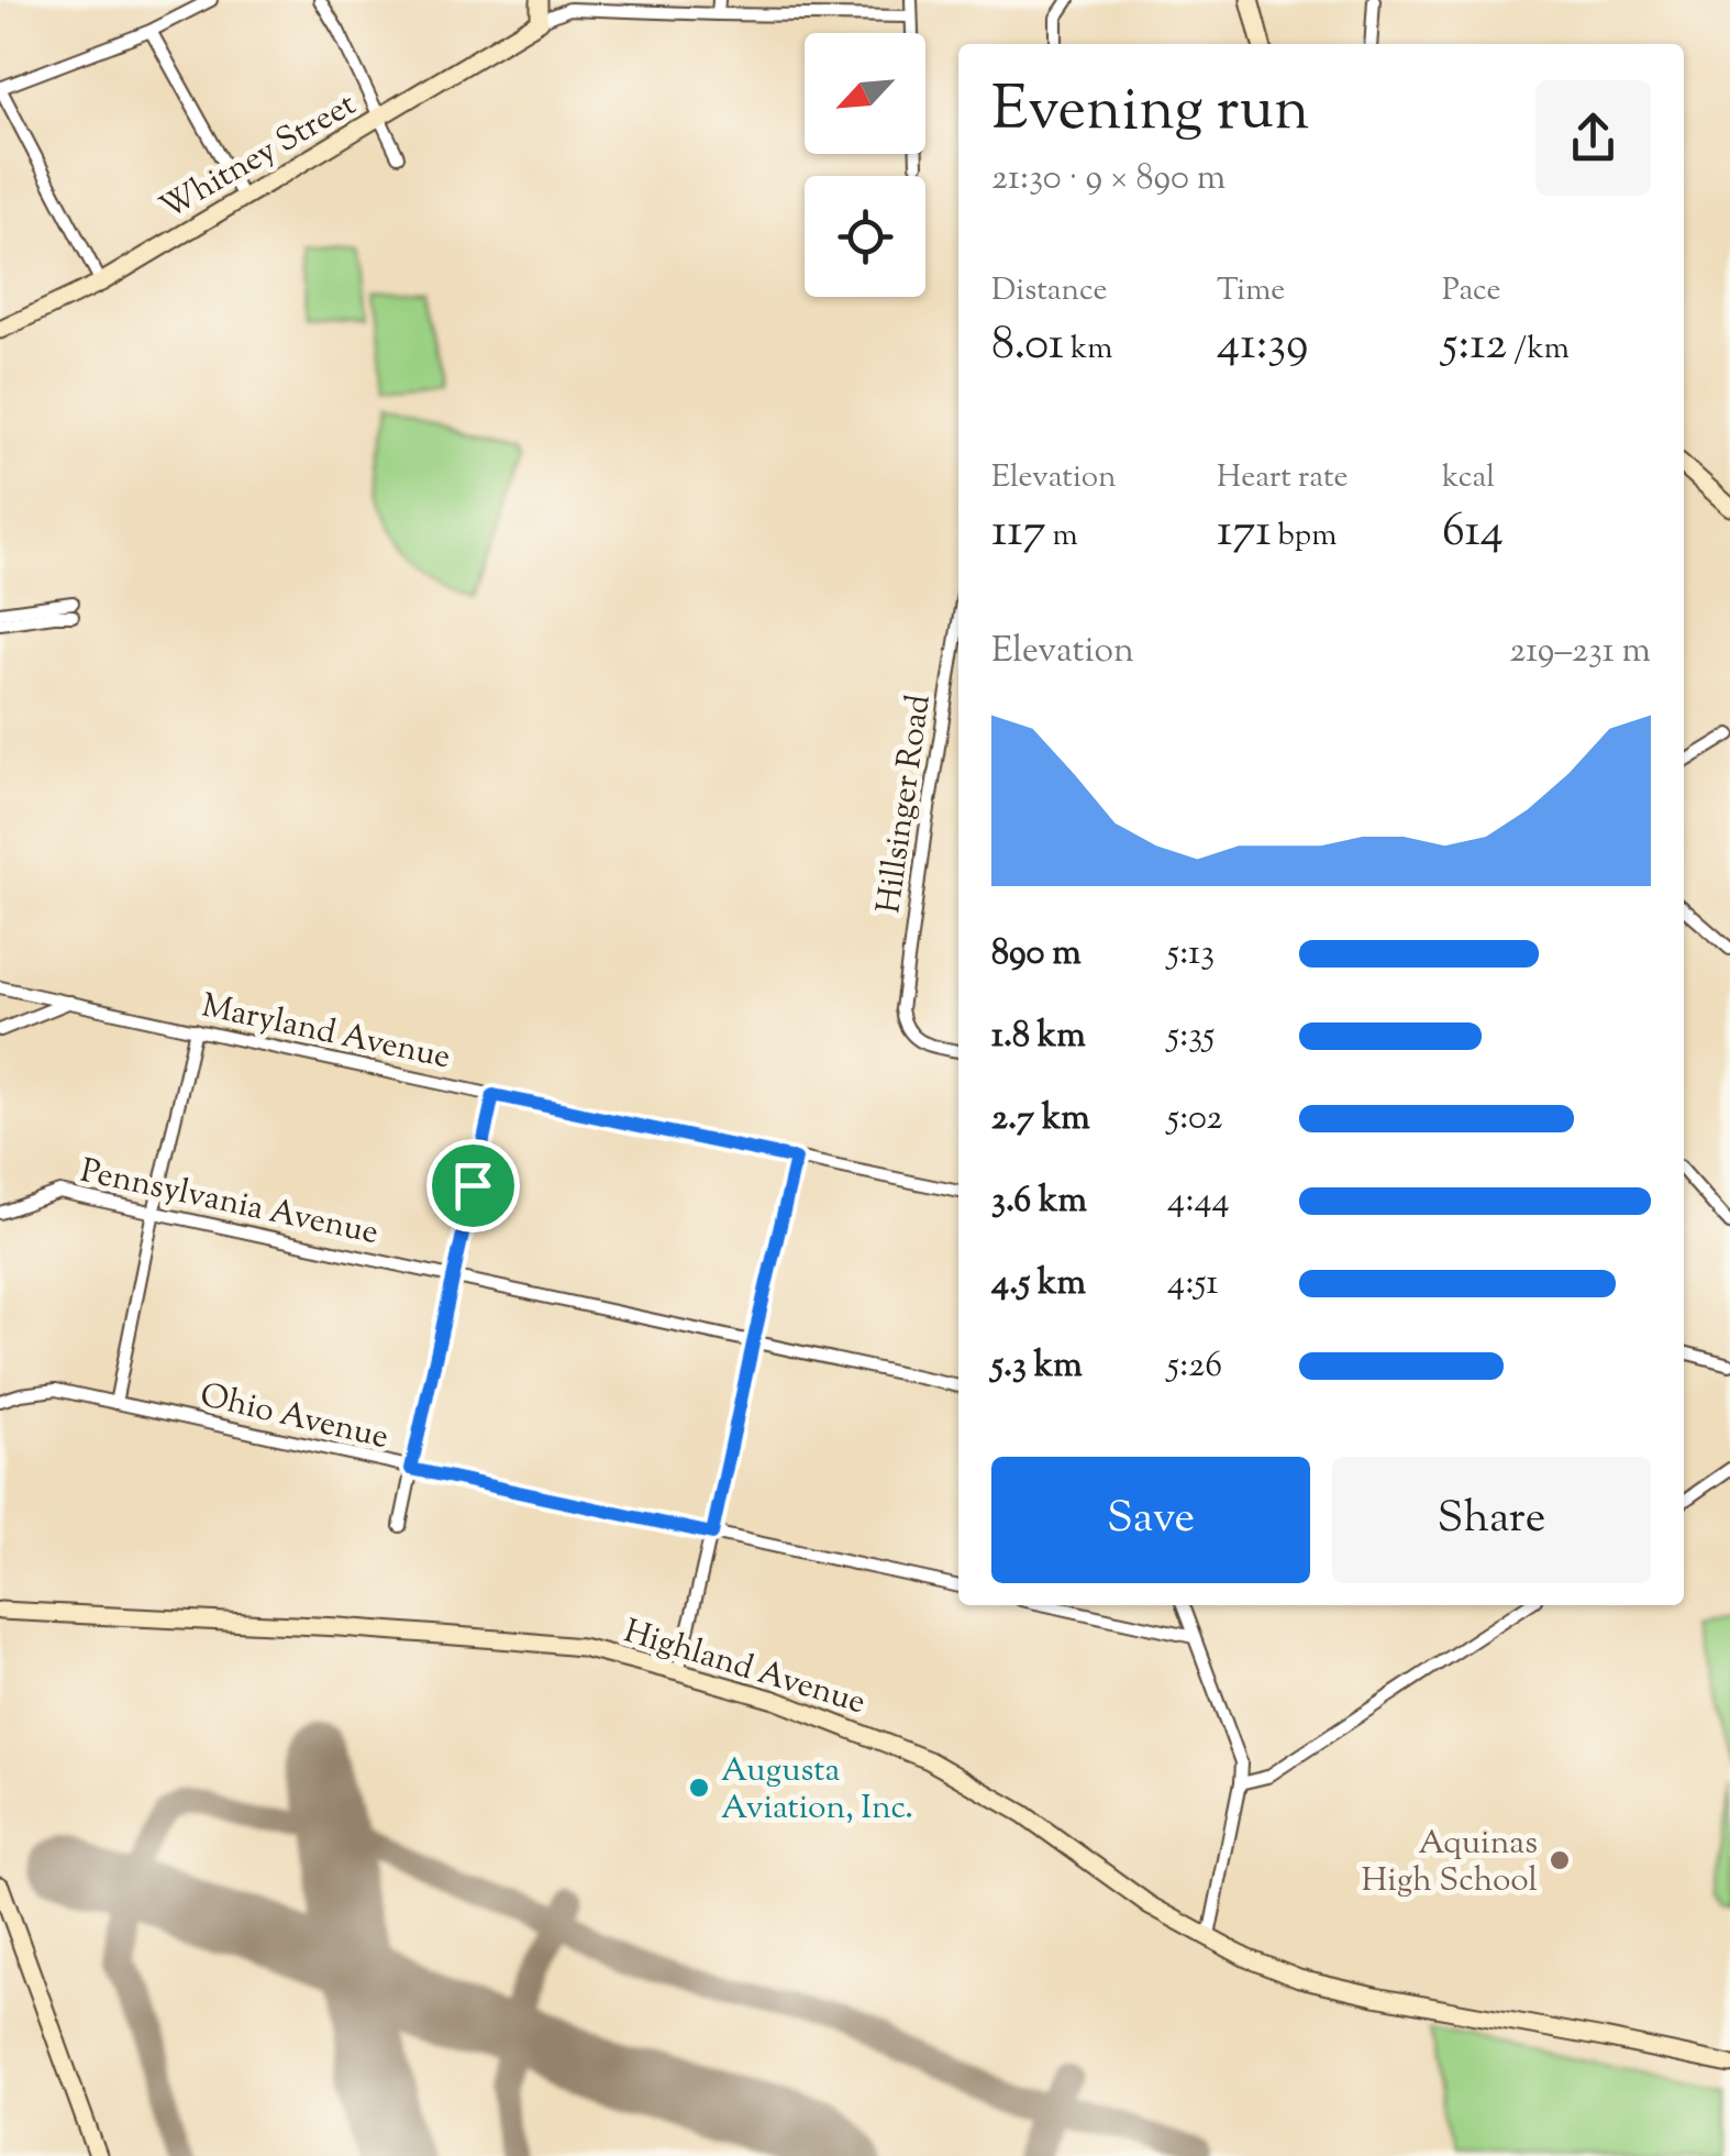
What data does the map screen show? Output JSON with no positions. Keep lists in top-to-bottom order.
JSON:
{
  "streets": {
    "main road": ["Whitney Street", "Highland Avenue"],
    "street": [
      "Hillsinger Road",
      "Maryland Avenue",
      "Pennsylvania Avenue",
      "Ohio Avenue"
    ]
  },
  "places": ["Augusta Aviation, Inc.", "Aquinas High School"],
  "north": "bottom left",
  "page": {
    "heading": ["Evening run", "21:30 · 9 × 890 m"],
    "stats": [
      ["Distance", "8.01 km"],
      ["Time", "41:39"],
      ["Pace", "5:12 /km"],
      ["Elevation", "117 m"],
      ["Heart rate", "171 bpm"],
      ["kcal", "614"]
    ],
    "chart": ["Elevation", "219–231 m"],
    "list": [
      {
        "name": "890 m",
        "note": "5:13"
      },
      {
        "name": "1.8 km",
        "note": "5:35"
      },
      {
        "name": "2.7 km",
        "note": "5:02"
      },
      {
        "name": "3.6 km",
        "note": "4:44"
      },
      {
        "name": "4.5 km",
        "note": "4:51"
      },
      {
        "name": "5.3 km",
        "note": "5:26"
      }
    ],
    "buttons": ["Save", "Share"]
  }
}
